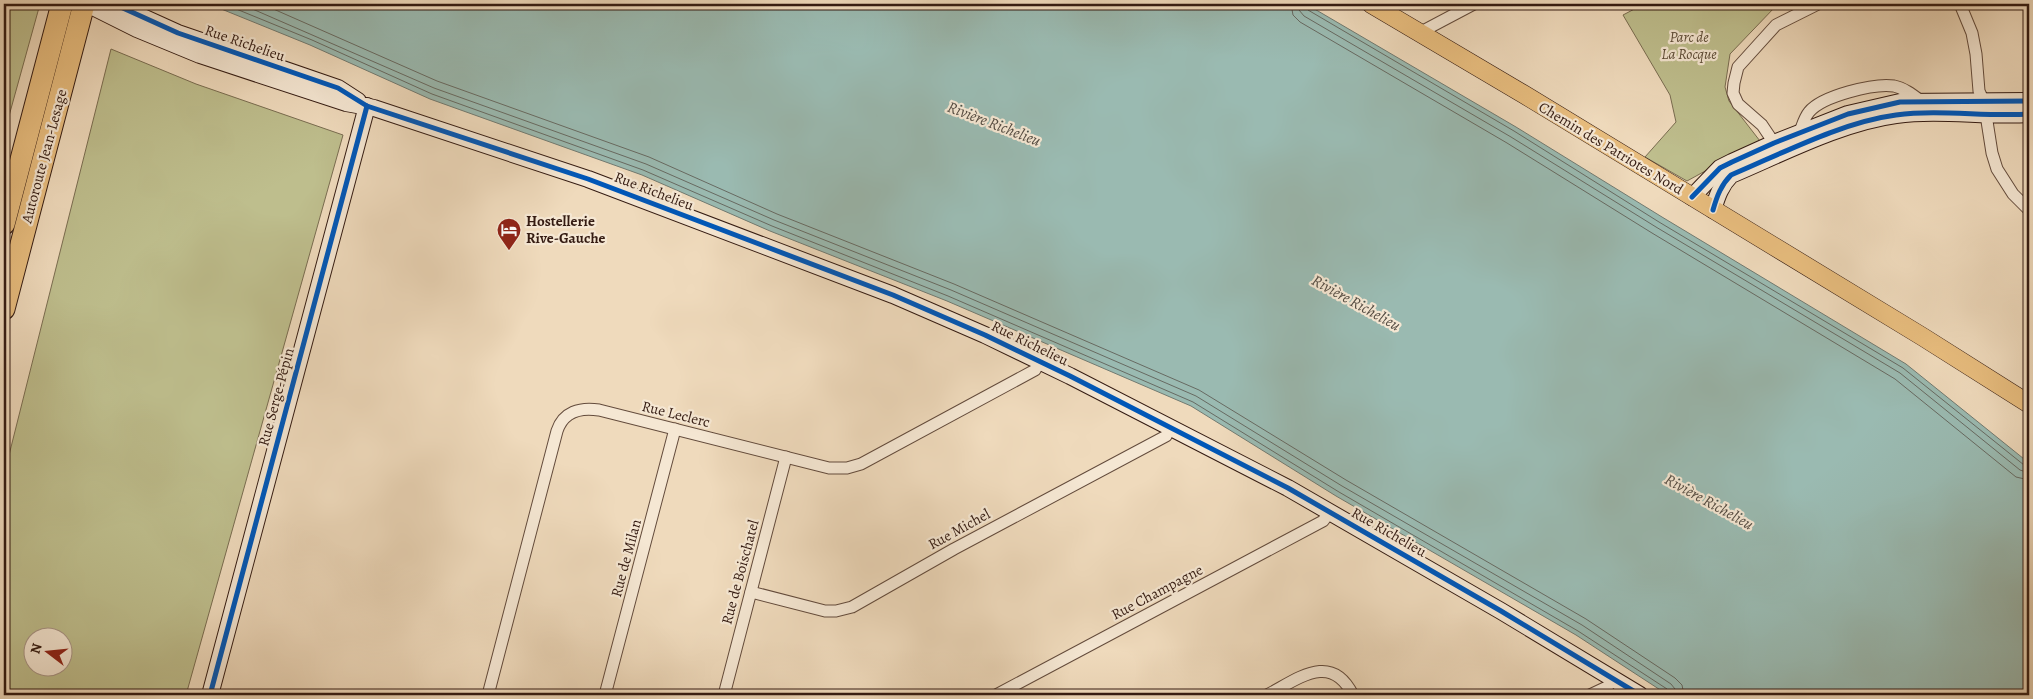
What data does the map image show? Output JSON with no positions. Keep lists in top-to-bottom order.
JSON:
{
  "streets": {
    "highway": ["Autoroute Jean-Lesage"],
    "main road": ["Rue Richelieu", "Chemin des Patriotes Nord", "Rue Serge-Pépin"],
    "street": [
      "Rue Leclerc",
      "Rue Michel",
      "Rue de Milan",
      "Rue de Boischatel",
      "Rue Champagne"
    ]
  },
  "crossings": [
    ["Rue Richelieu", "Autoroute Jean-Lesage"],
    ["Rue Richelieu", "Rue Serge-Pépin"],
    ["Rue Richelieu", "Rue Leclerc"],
    ["Rue Richelieu", "Rue Michel"],
    ["Rue Richelieu", "Rue Champagne"],
    ["Rue Leclerc", "Rue de Milan"],
    ["Rue Leclerc", "Rue de Boischatel"],
    ["Rue Michel", "Rue de Boischatel"]
  ],
  "water": ["Rivière Richelieu"],
  "parks": ["Parc de La Rocque"],
  "places": {
    "hotel": ["Hostellerie Rive-Gauche"]
  },
  "north": "left"
}
